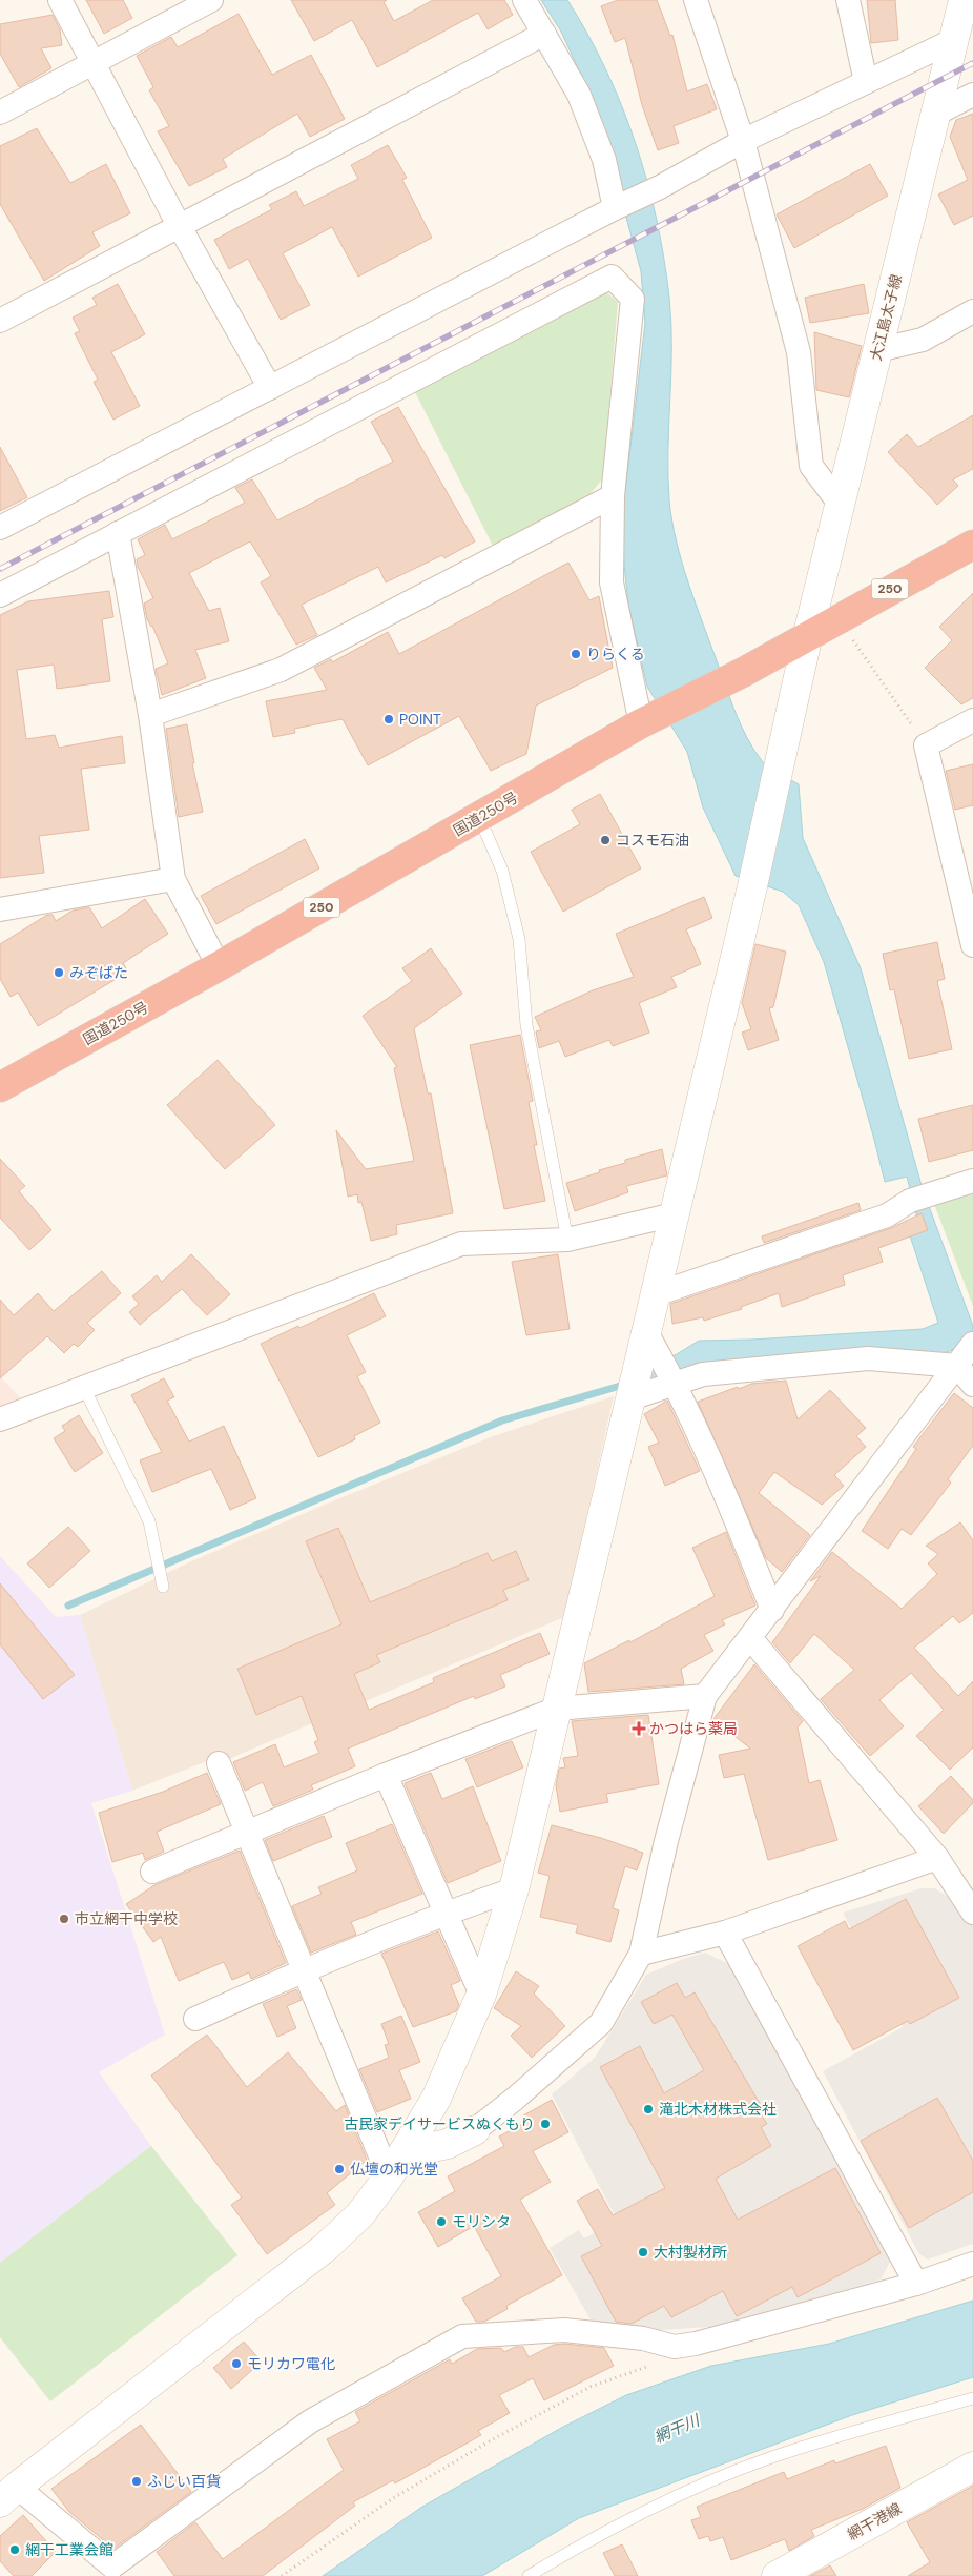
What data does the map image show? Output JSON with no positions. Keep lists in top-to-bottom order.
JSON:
{
  "streets": {
    "highway": ["250", "国道250号"],
    "street": ["大江島太子線", "網干港線"]
  },
  "crossings": [
    ["大江島太子線", "国道250号"]
  ],
  "water": ["網干川"],
  "places": {
    "other": [
      "りらくる",
      "POINT",
      "コスモ石油",
      "みぞばた",
      "市立網干中学校",
      "滝北木材株式会社",
      "古民家デイサービスぬくもり",
      "仏壇の和光堂",
      "モリシタ",
      "大村製材所",
      "モリカワ電化",
      "ふじい百貨",
      "網干工業会館"
    ],
    "health": ["かつはら薬局"]
  }
}
